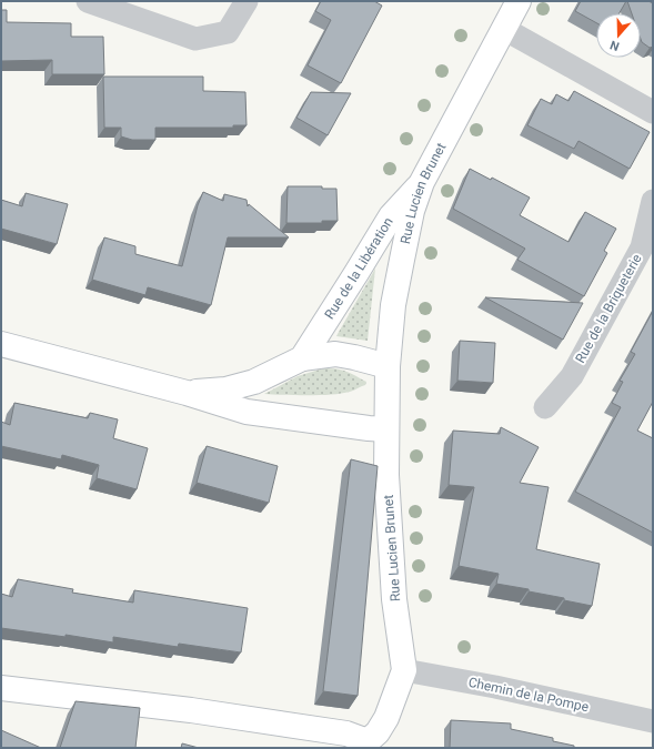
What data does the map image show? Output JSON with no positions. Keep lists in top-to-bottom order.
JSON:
{
  "streets": {
    "street": [
      "Rue Lucien Brunet",
      "Rue de la Libération",
      "Rue de la Briqueterie",
      "Chemin de la Pompe"
    ]
  },
  "crossings": [
    ["Rue Lucien Brunet", "Rue de la Libération"],
    ["Rue Lucien Brunet", "Chemin de la Pompe"]
  ],
  "north": "bottom"
}
